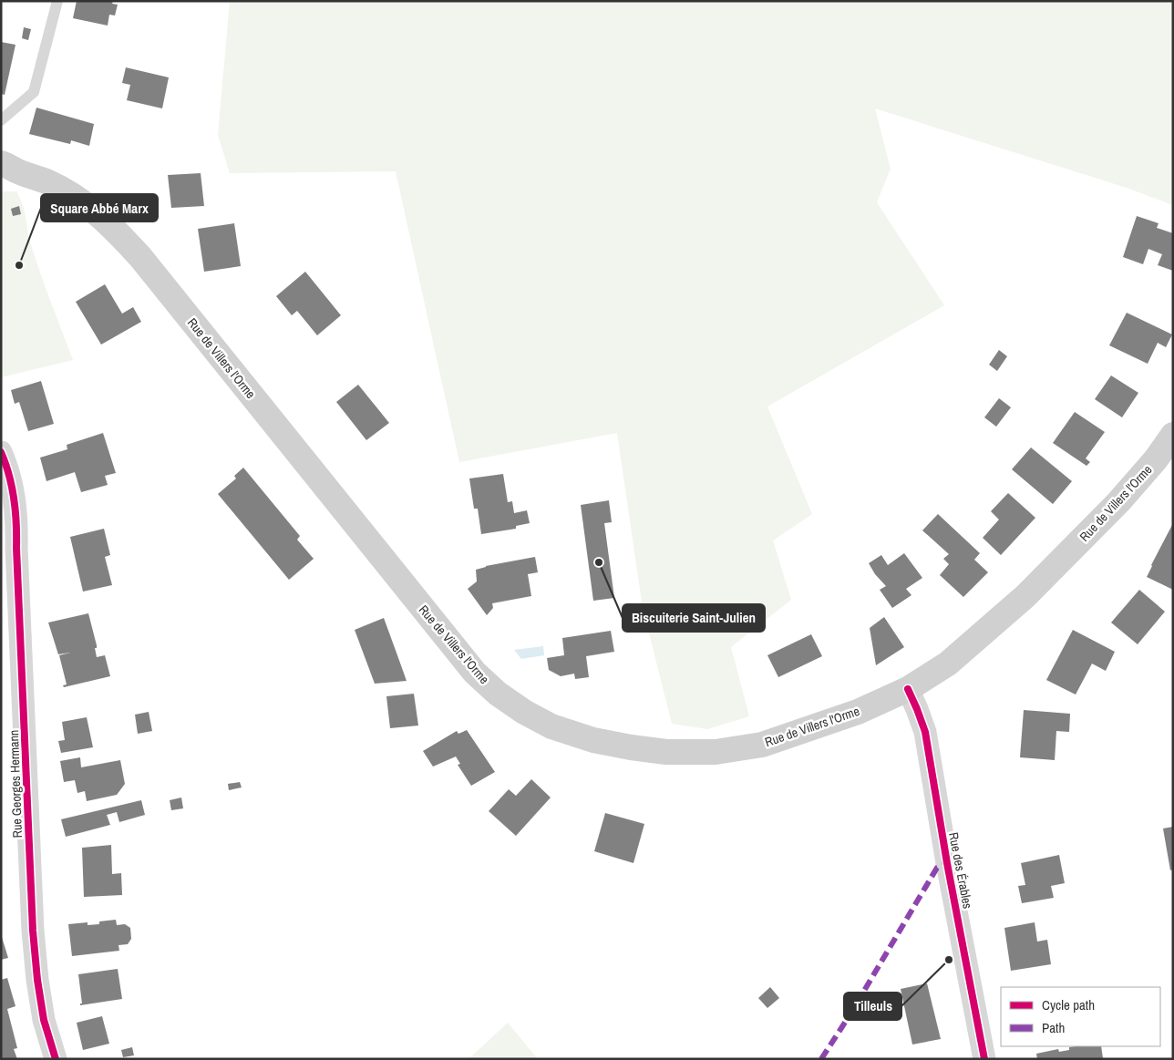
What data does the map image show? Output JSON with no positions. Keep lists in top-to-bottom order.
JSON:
{
  "streets": {
    "main road": ["Rue de Villers l'Orme"],
    "street": ["Rue Georges Hermann", "Rue des Érables"]
  },
  "crossings": [
    ["Rue de Villers l'Orme", "Rue des Érables"]
  ],
  "places": ["Square Abbé Marx", "Biscuiterie Saint-Julien", "Tilleuls"],
  "legend": ["Cycle path", "Path"]
}
